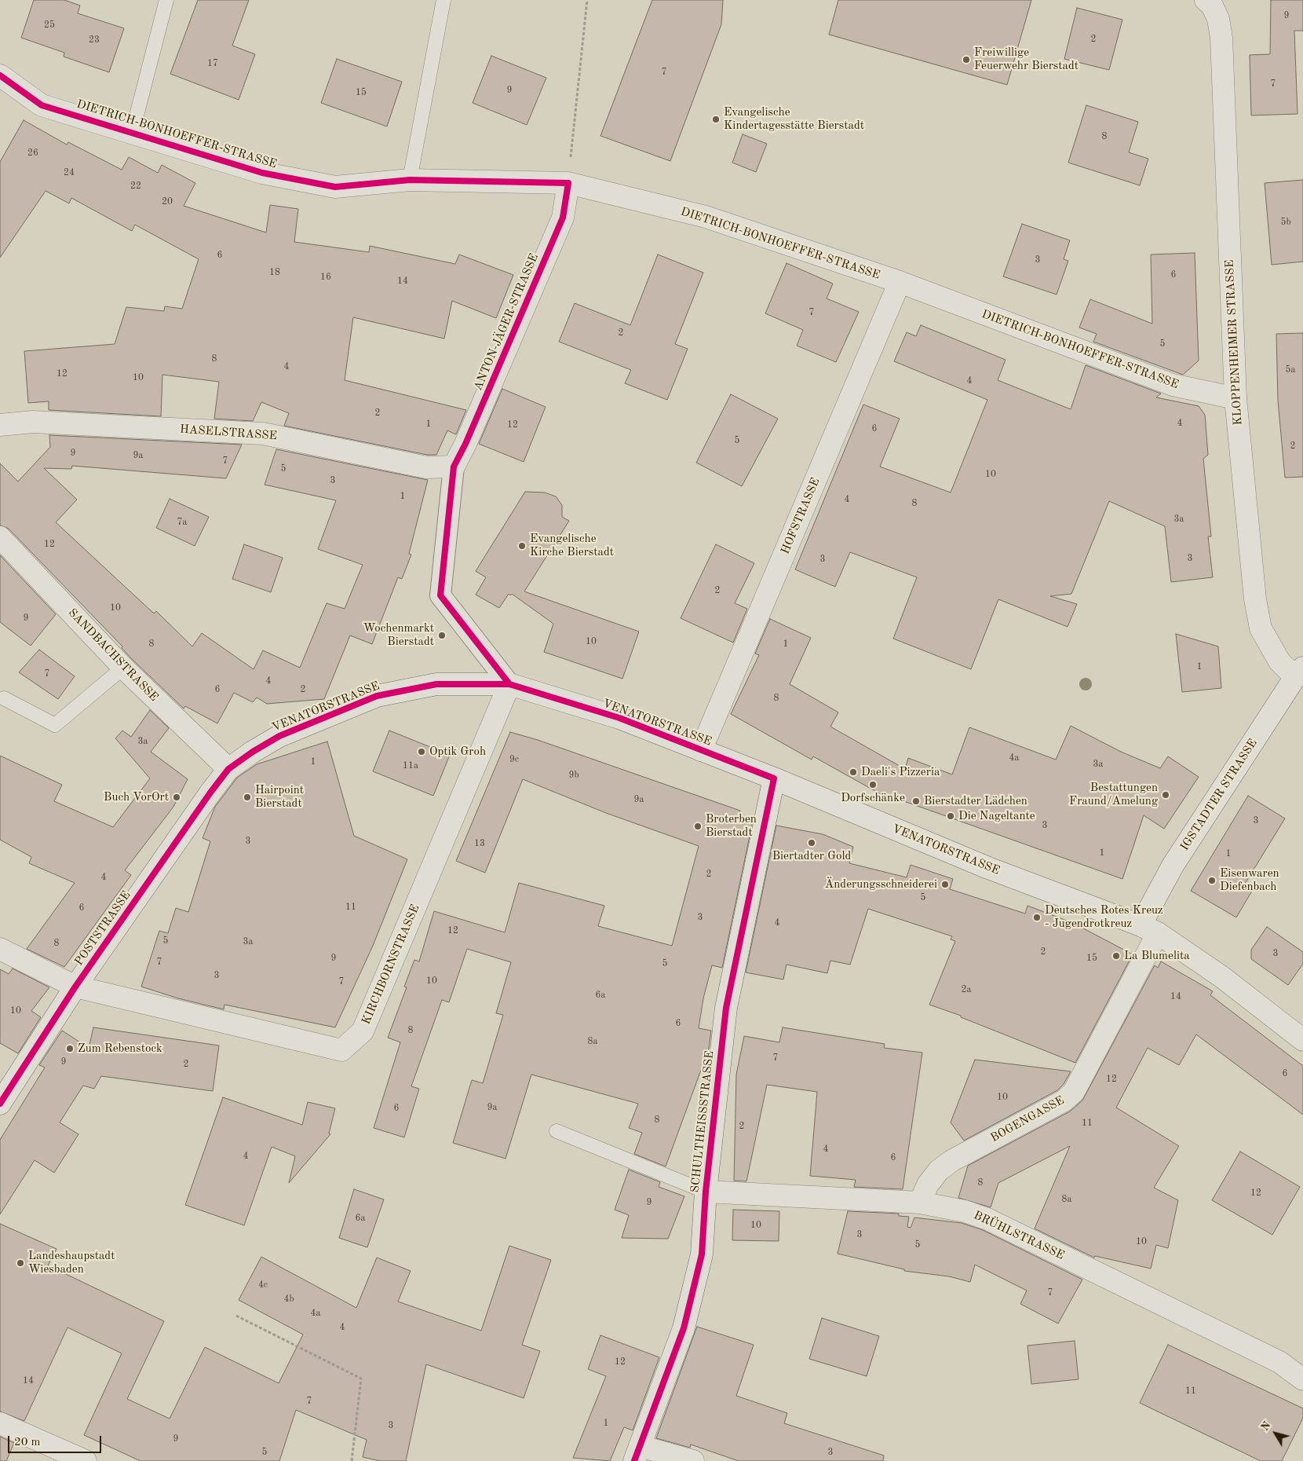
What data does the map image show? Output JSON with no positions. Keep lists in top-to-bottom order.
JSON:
{
  "streets": {
    "street": [
      "DIETRICH-BONHOEFFER-STRASSE",
      "ANTON-JÄGER-STRASSE",
      "KLOPPENHEIMER STRASSE",
      "HASELSTRASSE",
      "HOFSTRASSE",
      "SANDBACHSTRASSE",
      "VENATORSTRASSE",
      "IGSTADTER STRASSE",
      "POSTSTRASSE",
      "KIRCHBORNSTRASSE",
      "BOGENGASSE",
      "SCHULTHEISSSTRASSE",
      "BRÜHLSTRASSE"
    ]
  },
  "crossings": [
    ["DIETRICH-BONHOEFFER-STRASSE", "ANTON-JÄGER-STRASSE"],
    ["DIETRICH-BONHOEFFER-STRASSE", "KLOPPENHEIMER STRASSE"],
    ["DIETRICH-BONHOEFFER-STRASSE", "HOFSTRASSE"],
    ["ANTON-JÄGER-STRASSE", "HASELSTRASSE"],
    ["KLOPPENHEIMER STRASSE", "IGSTADTER STRASSE"],
    ["HOFSTRASSE", "VENATORSTRASSE"],
    ["SANDBACHSTRASSE", "VENATORSTRASSE"],
    ["SANDBACHSTRASSE", "POSTSTRASSE"],
    ["VENATORSTRASSE", "IGSTADTER STRASSE"],
    ["VENATORSTRASSE", "POSTSTRASSE"],
    ["VENATORSTRASSE", "KIRCHBORNSTRASSE"],
    ["VENATORSTRASSE", "BOGENGASSE"],
    ["VENATORSTRASSE", "SCHULTHEISSSTRASSE"],
    ["IGSTADTER STRASSE", "BOGENGASSE"],
    ["POSTSTRASSE", "KIRCHBORNSTRASSE"],
    ["BOGENGASSE", "BRÜHLSTRASSE"],
    ["SCHULTHEISSSTRASSE", "BRÜHLSTRASSE"]
  ],
  "places": [
    "Freiwillige Feuerwehr Bierstadt",
    "Evangelische Kindertagesstätte Bierstadt",
    "Evangelische Kirche Bierstadt",
    "Wochenmarkt Bierstadt",
    "Optik Groh",
    "Daeli's Pizzeria",
    "Dorfschänke",
    "Bestattungen Fraund/Amelung",
    "Buch VorOrt",
    "Hairpoint Bierstadt",
    "Bierstadter Lädchen",
    "Die Nageltante",
    "Broterben Bierstadt",
    "Biertadter Gold",
    "Eisenwaren Diefenbach",
    "Änderungsschneiderei",
    "Deutsches Rotes Kreuz - Jugendrotkreuz",
    "La Blumelita",
    "Zum Rebenstock",
    "Landeshaupstadt Wiesbaden"
  ],
  "house_numbers": [
    "9",
    "25",
    "2",
    "23",
    "17",
    "7",
    "7",
    "9",
    "15",
    "8",
    "26",
    "24",
    "22",
    "20",
    "5b",
    "6",
    "3",
    "18",
    "6",
    "16",
    "14",
    "7",
    "2",
    "5",
    "8",
    "4",
    "5a",
    "12",
    "10",
    "4",
    "2",
    "4",
    "1",
    "12",
    "6",
    "5",
    "2",
    "9",
    "9a",
    "7",
    "5",
    "10",
    "3",
    "1",
    "4",
    "8",
    "3a",
    "7a",
    "12",
    "3",
    "3",
    "2",
    "10",
    "9",
    "10",
    "8",
    "1",
    "1",
    "7",
    "4",
    "6",
    "2",
    "8",
    "3a",
    "4a",
    "9c",
    "1",
    "3a",
    "11a",
    "9b",
    "9a",
    "3",
    "3",
    "3",
    "13",
    "1",
    "1",
    "2",
    "4",
    "5",
    "11",
    "6",
    "3",
    "4",
    "12",
    "5",
    "3a",
    "8",
    "2",
    "3",
    "9",
    "15",
    "7",
    "5",
    "3",
    "10",
    "7",
    "2a",
    "6a",
    "14",
    "10",
    "6",
    "8",
    "8a",
    "7",
    "9",
    "2",
    "6",
    "12",
    "10",
    "9a",
    "6",
    "8",
    "11",
    "2",
    "4",
    "4",
    "6",
    "8",
    "12",
    "8a",
    "9",
    "6a",
    "10",
    "3",
    "10",
    "5",
    "4c",
    "7",
    "4b",
    "4a",
    "4",
    "12",
    "14",
    "11",
    "7",
    "1",
    "3",
    "9",
    "5",
    "3"
  ],
  "scale_bar": "20 m",
  "north": "top left"
}
